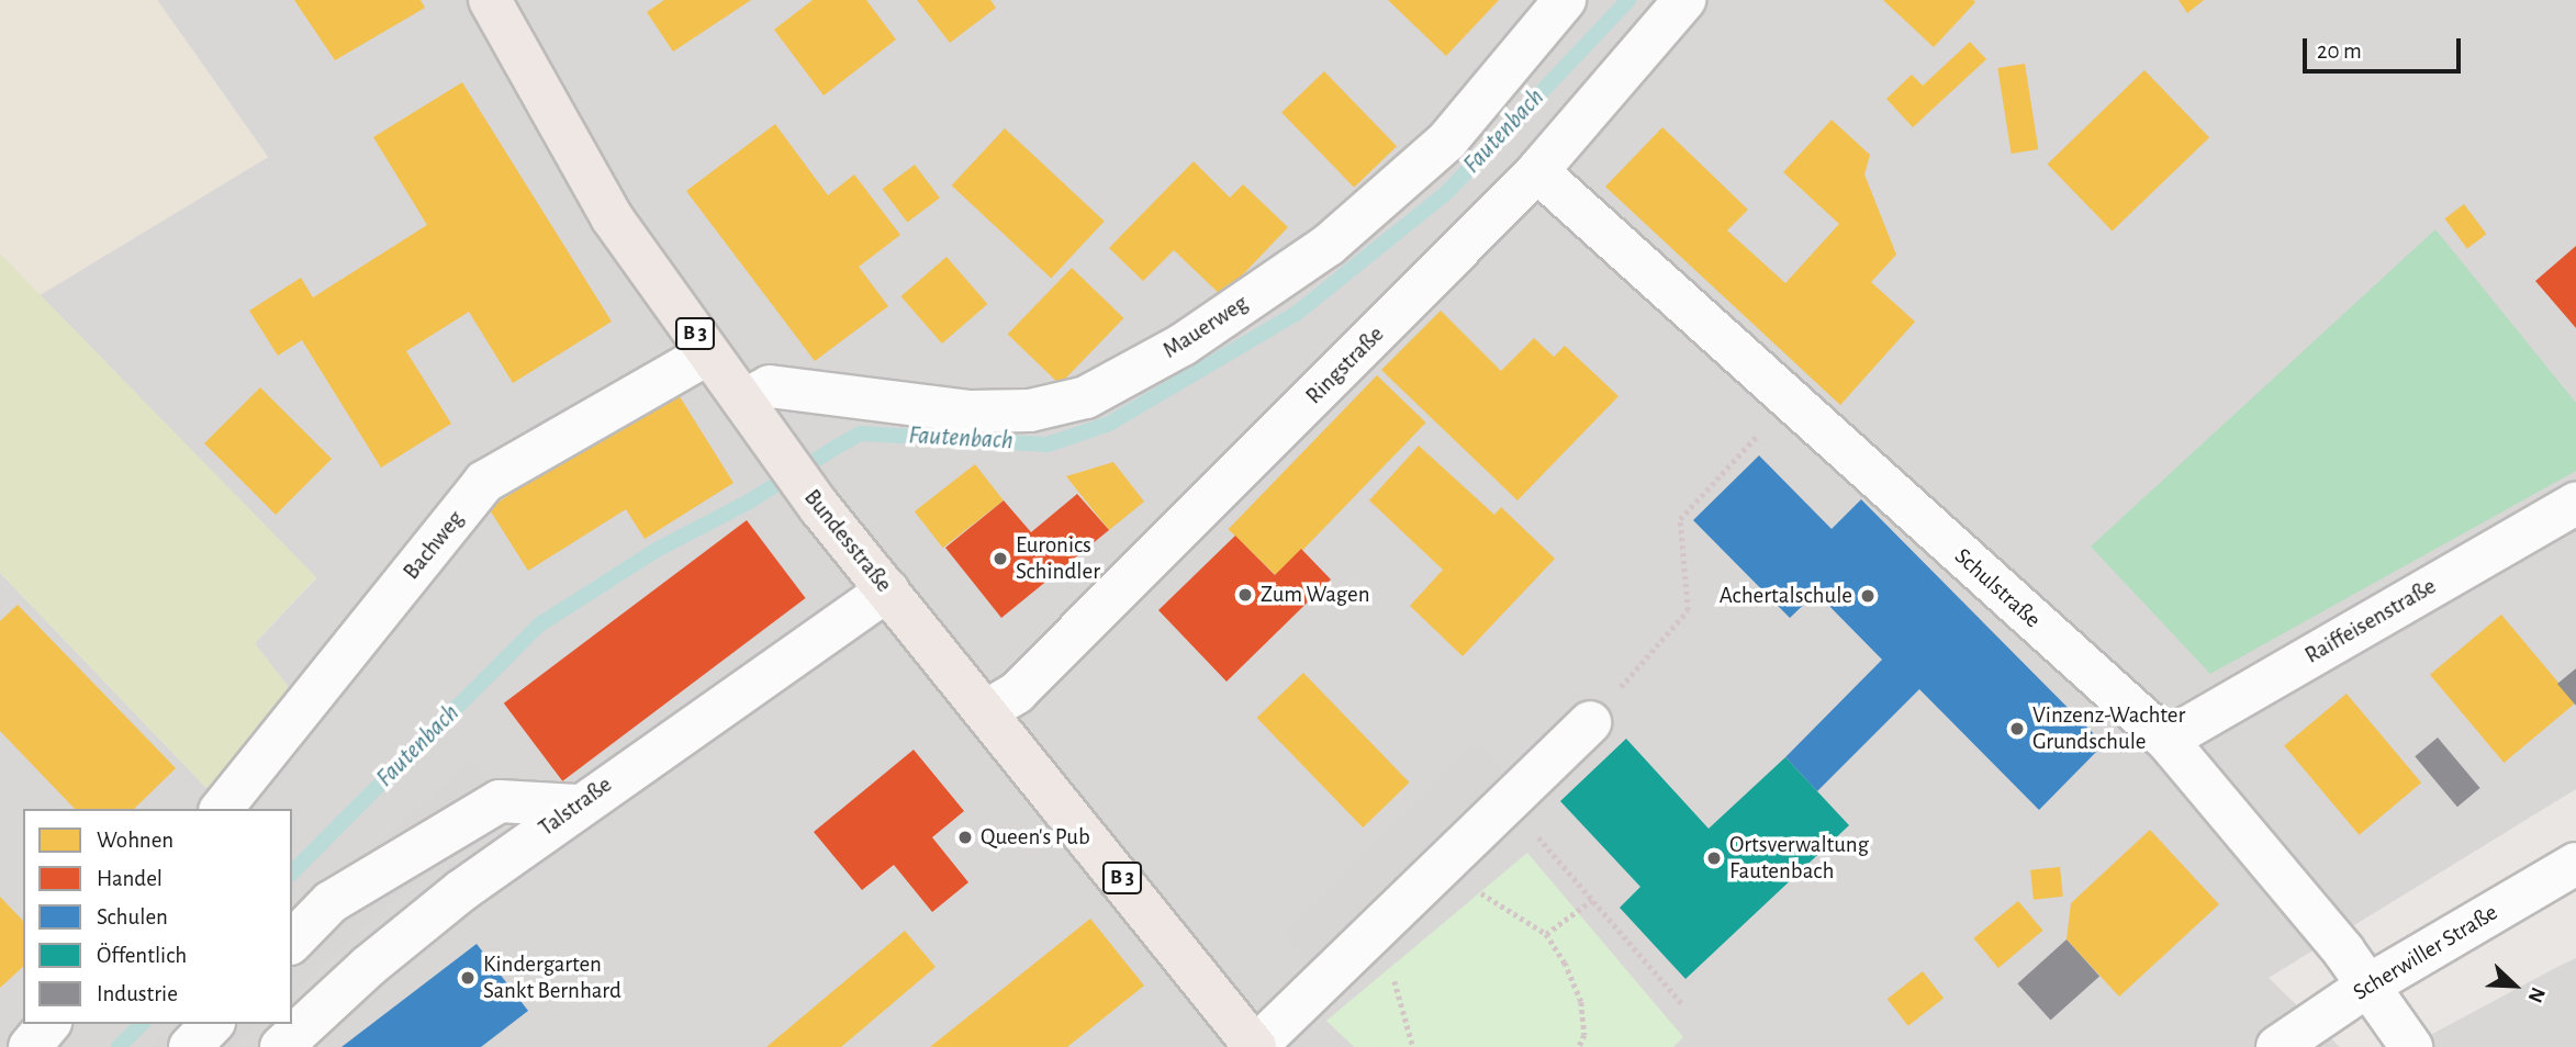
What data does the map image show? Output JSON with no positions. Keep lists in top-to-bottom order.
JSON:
{
  "streets": {
    "main road": ["B 3", "Bundesstraße"],
    "street": [
      "Mauerweg",
      "Ringstraße",
      "Bachweg",
      "Schulstraße",
      "Raiffeisenstraße",
      "Talstraße",
      "Scherwiller Straße"
    ]
  },
  "crossings": [
    ["Mauerweg", "Bundesstraße"],
    ["Ringstraße", "Bundesstraße"],
    ["Ringstraße", "Schulstraße"],
    ["Bundesstraße", "Bachweg"],
    ["Bundesstraße", "Talstraße"],
    ["Schulstraße", "Raiffeisenstraße"],
    ["Schulstraße", "Scherwiller Straße"]
  ],
  "water": ["Fautenbach"],
  "places": [
    "Euronics Schindler",
    "Zum Wagen",
    "Achertalschule",
    "Vinzenz-Wachter Grundschule",
    "Queen's Pub",
    "Ortsverwaltung Fautenbach",
    "Kindergarten Sankt Bernhard"
  ],
  "legend": [
    "Wohnen",
    "Handel",
    "Schulen",
    "Öffentlich",
    "Industrie"
  ],
  "scale_bar": "20 m",
  "north": "bottom right"
}
